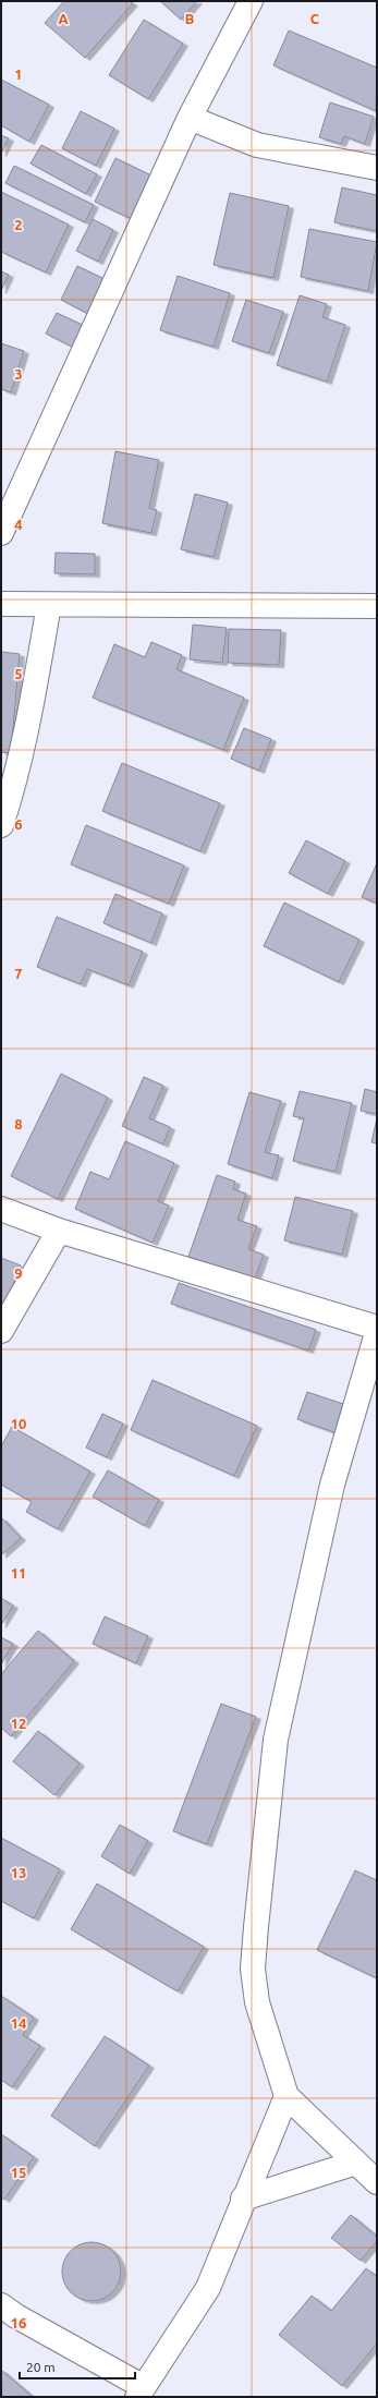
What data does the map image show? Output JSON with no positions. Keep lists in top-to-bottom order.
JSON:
{
  "scale_bar": "20 m",
  "grid": {
    "columns": ["A", "B", "C"],
    "rows": [
      "1",
      "2",
      "3",
      "4",
      "5",
      "6",
      "7",
      "8",
      "9",
      "10",
      "11",
      "12",
      "13",
      "14",
      "15",
      "16"
    ]
  }
}
